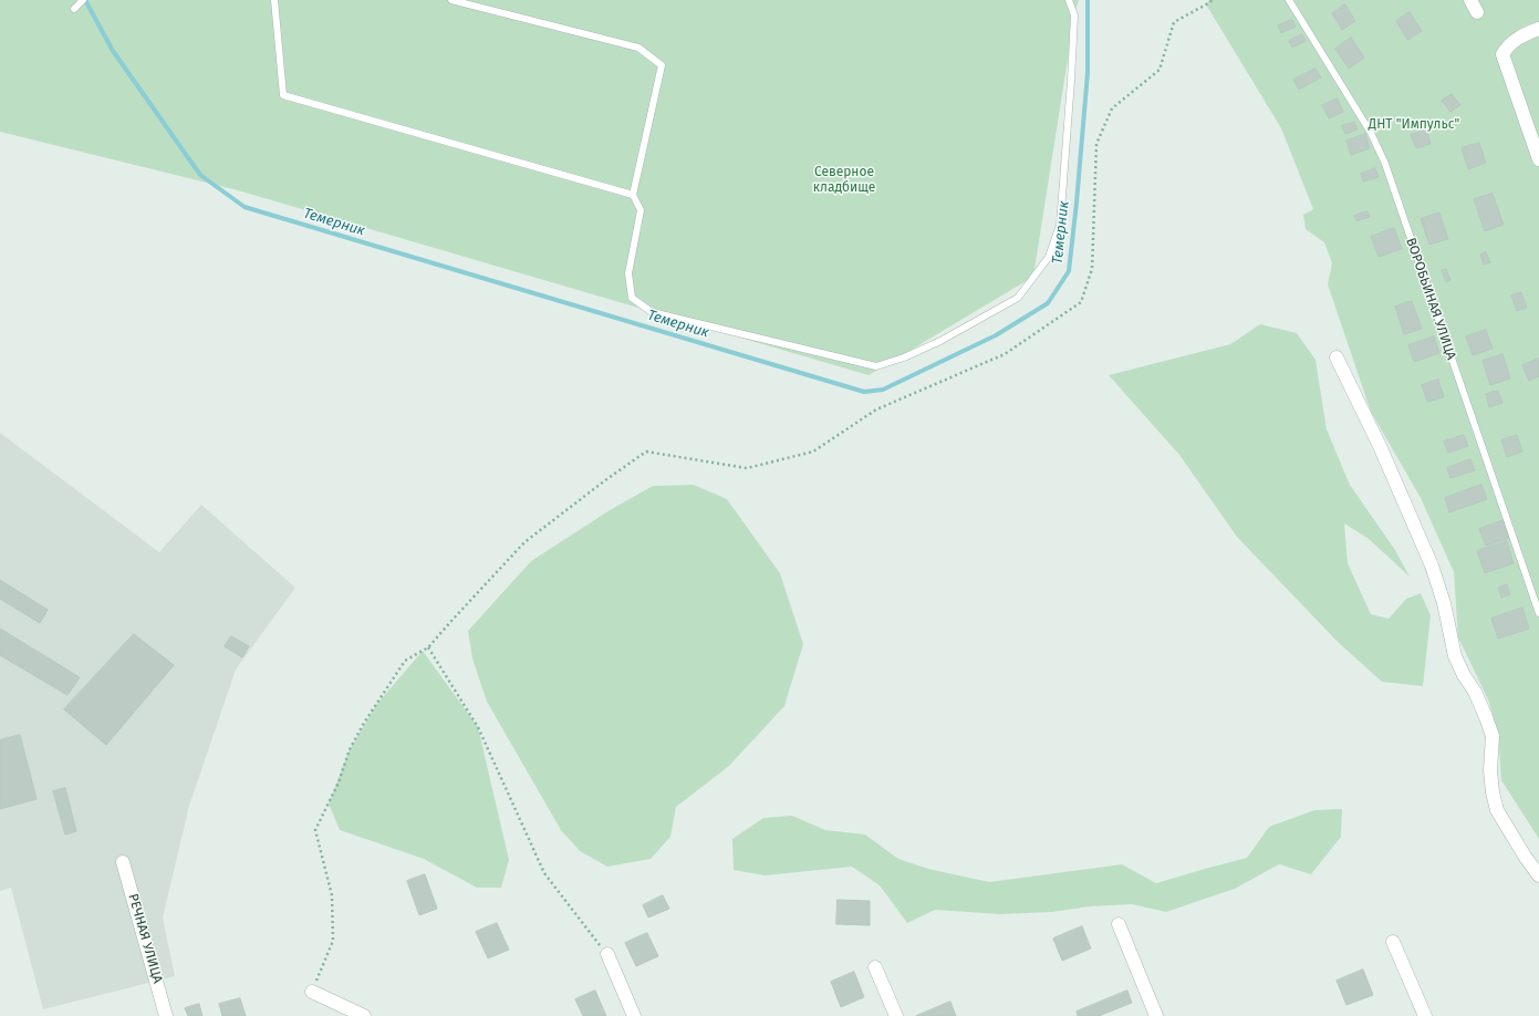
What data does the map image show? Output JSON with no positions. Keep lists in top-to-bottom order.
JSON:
{
  "streets": {
    "street": ["РЕЧНАЯ УЛИЦА"],
    "lane": ["ВОРОБЬИНАЯ УЛИЦА"]
  },
  "water": ["Темерник"],
  "parks": ["ДНТ \"Импульс\"", "Северное кладбище"]
}
